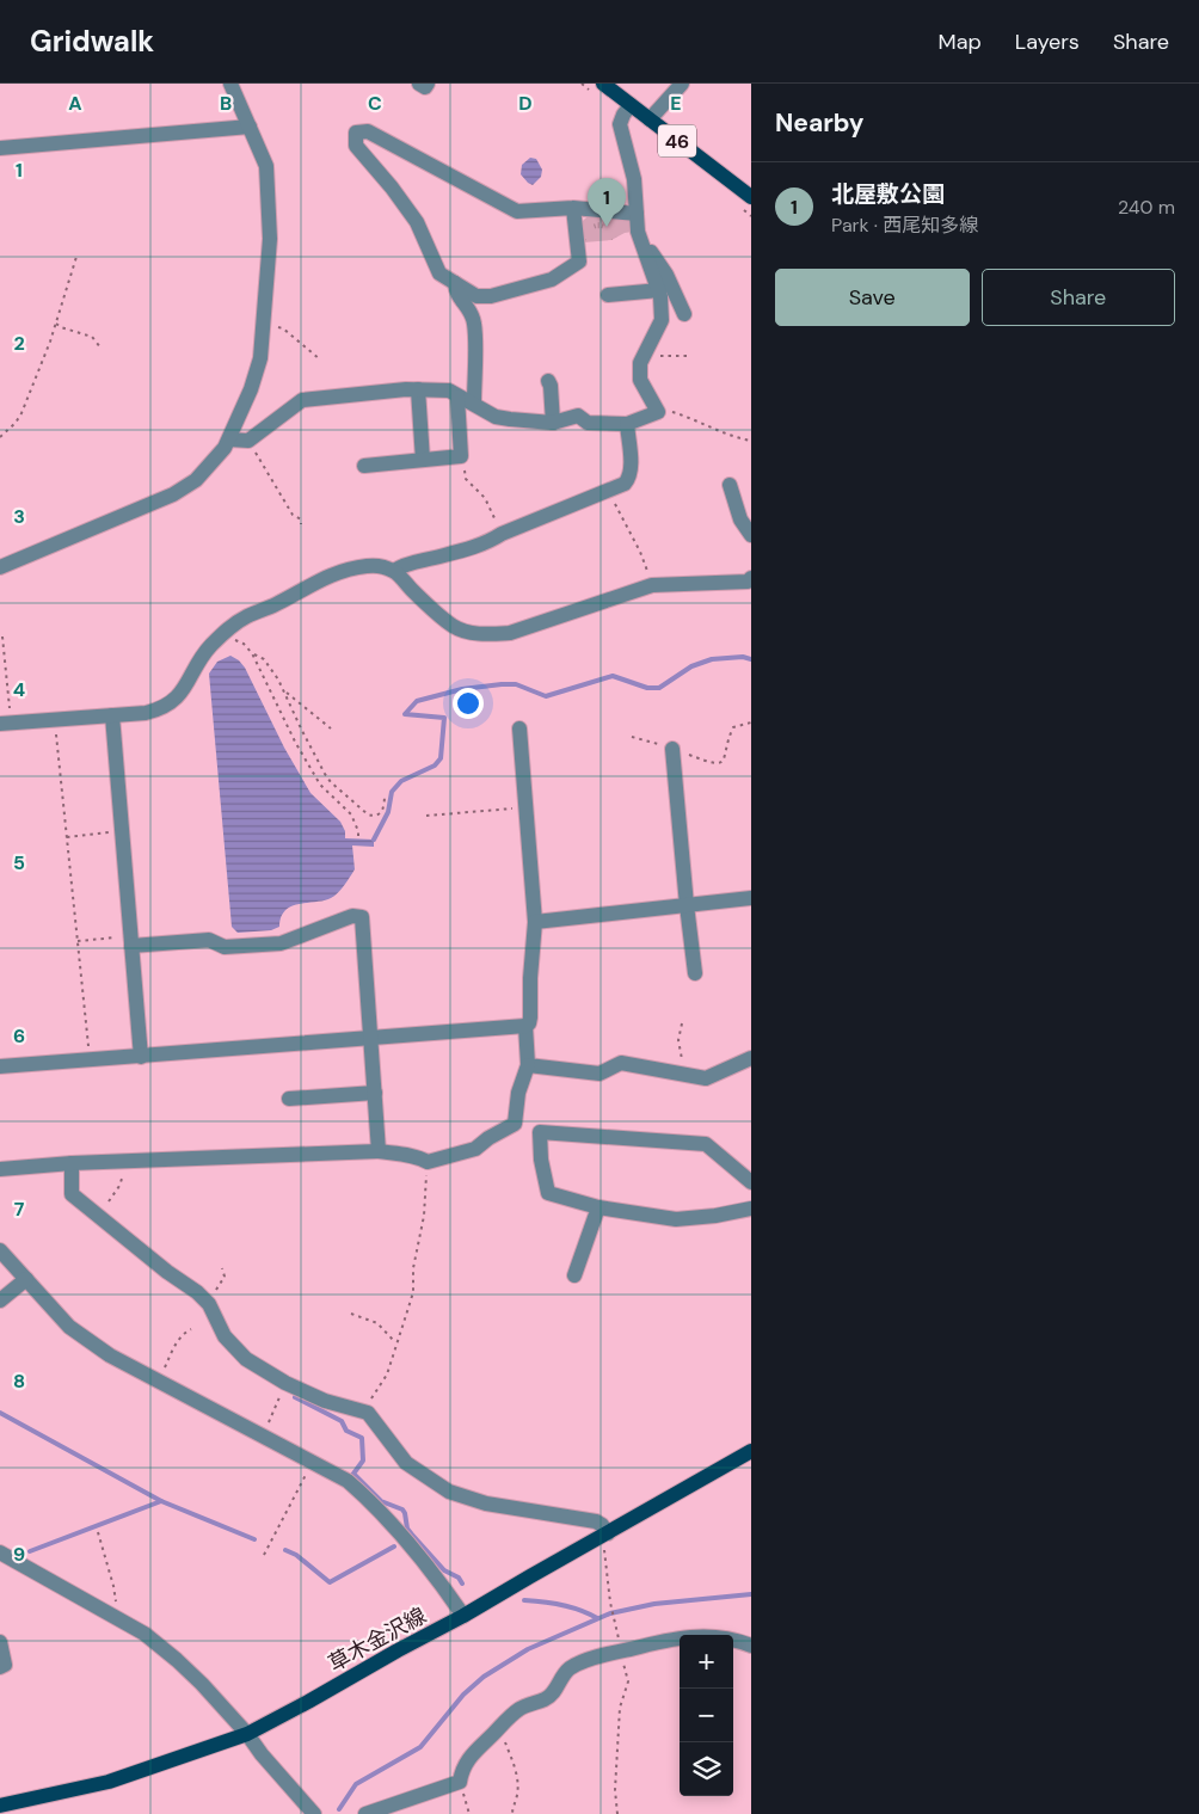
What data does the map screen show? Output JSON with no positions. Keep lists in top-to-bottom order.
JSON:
{
  "streets": {
    "main road": ["46", "草木金沢線"]
  },
  "page": {
    "header": "Gridwalk",
    "nav": ["Map", "Layers", "Share"],
    "heading": "Nearby",
    "list": [
      {
        "mark": "1",
        "name": "北屋敷公園",
        "note": "Park · 西尾知多線",
        "value": "240 m"
      }
    ],
    "pins": "1",
    "buttons": ["Save", "Share"],
    "map_buttons": ["+", "−"]
  },
  "grid": {
    "columns": [
      "A",
      "B",
      "C",
      "D",
      "E"
    ],
    "rows": [
      "1",
      "2",
      "3",
      "4",
      "5",
      "6",
      "7",
      "8",
      "9"
    ]
  }
}
